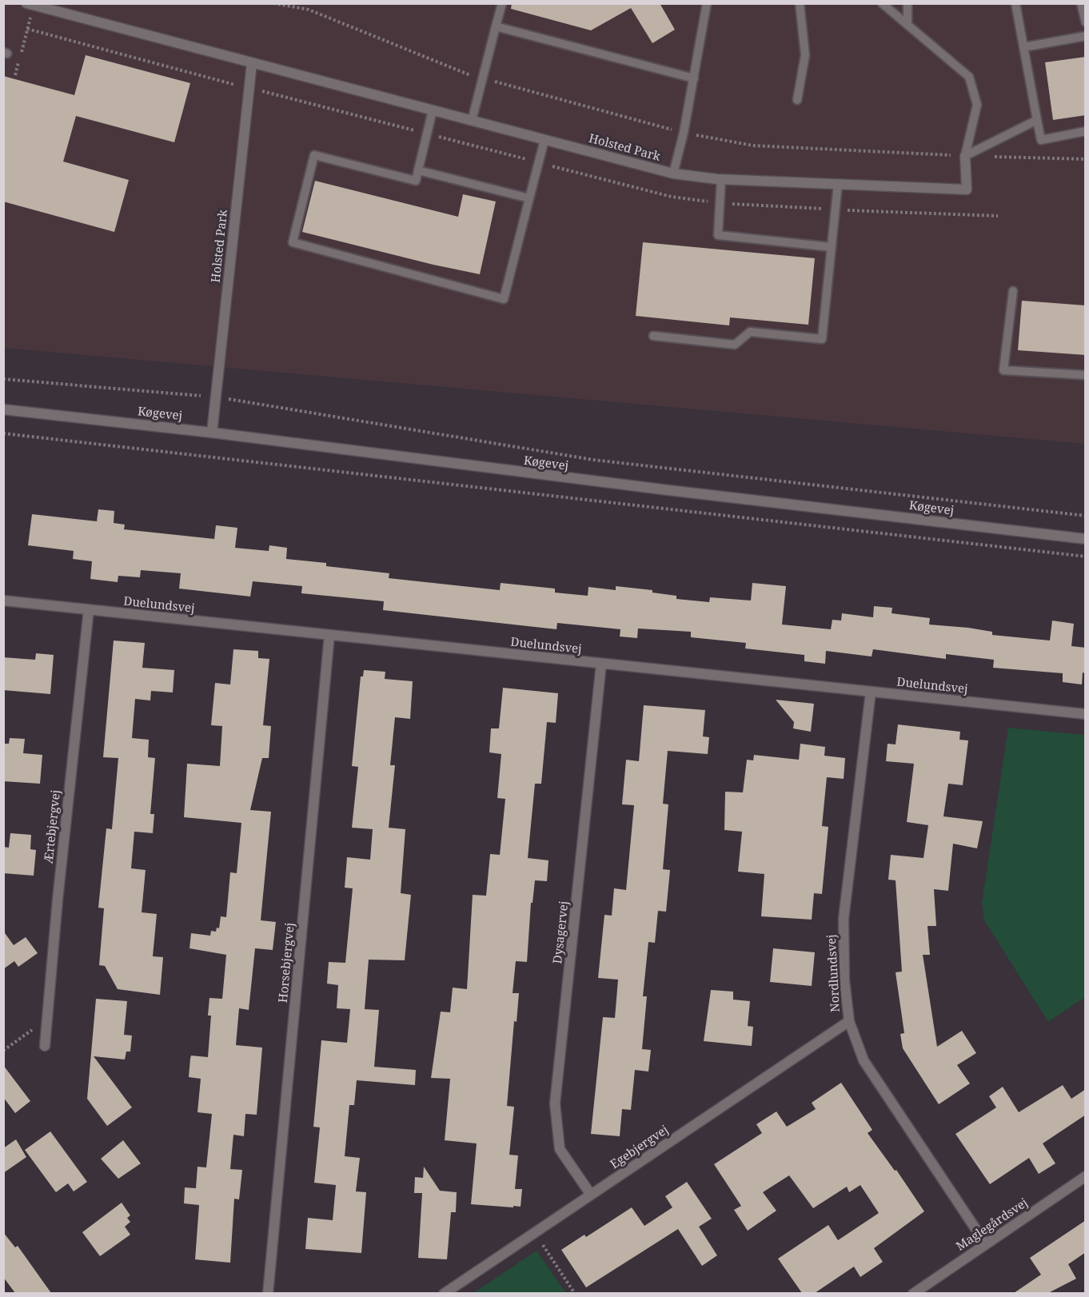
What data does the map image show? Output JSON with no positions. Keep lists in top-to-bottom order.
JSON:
{
  "streets": {
    "street": [
      "Holsted Park",
      "Køgevej",
      "Duelundsvej",
      "Ærtebjergvej",
      "Dysagervej",
      "Horsebjergvej",
      "Nordlundsvej",
      "Egebjergvej",
      "Maglegårdsvej"
    ]
  },
  "crossings": [
    ["Holsted Park", "Køgevej"],
    ["Duelundsvej", "Ærtebjergvej"],
    ["Duelundsvej", "Dysagervej"],
    ["Duelundsvej", "Horsebjergvej"],
    ["Duelundsvej", "Nordlundsvej"],
    ["Dysagervej", "Egebjergvej"],
    ["Nordlundsvej", "Egebjergvej"],
    ["Nordlundsvej", "Maglegårdsvej"]
  ]
}
